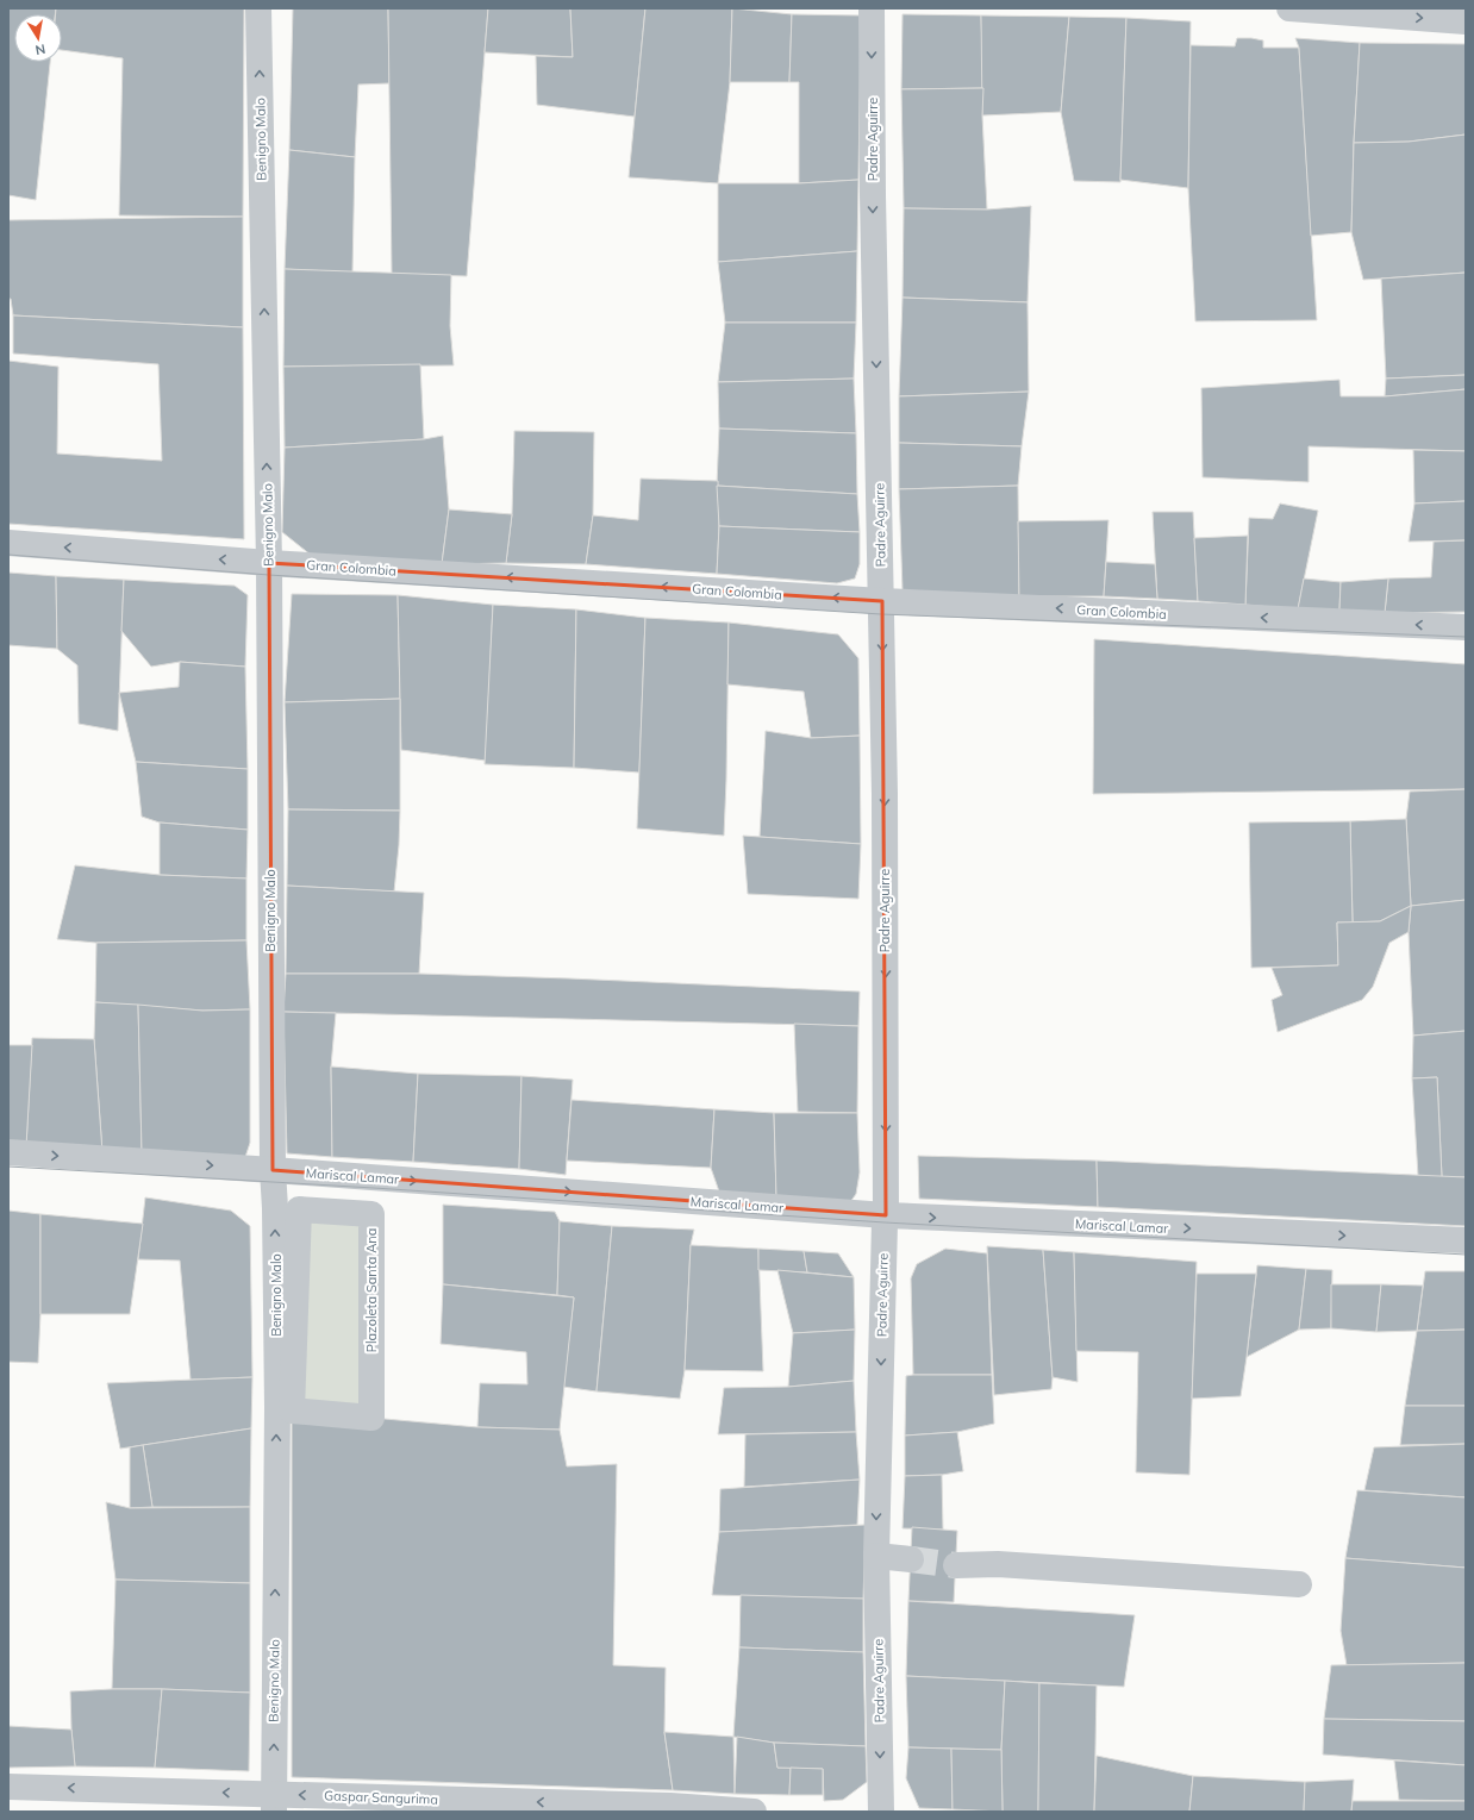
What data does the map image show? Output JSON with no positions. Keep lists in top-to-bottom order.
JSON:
{
  "streets": {
    "street": [
      "Benigno Malo",
      "Padre Aguirre",
      "Gran Colombia",
      "Mariscal Lamar",
      "Plazoleta Santa Ana",
      "Gaspar Sangurima"
    ]
  },
  "crossings": [
    ["Benigno Malo", "Gran Colombia"],
    ["Benigno Malo", "Mariscal Lamar"],
    ["Benigno Malo", "Gaspar Sangurima"],
    ["Padre Aguirre", "Gran Colombia"],
    ["Padre Aguirre", "Mariscal Lamar"]
  ],
  "one_way": [
    "Benigno Malo",
    "Padre Aguirre",
    "Gran Colombia",
    "Mariscal Lamar",
    "Gaspar Sangurima"
  ],
  "north": "bottom"
}
